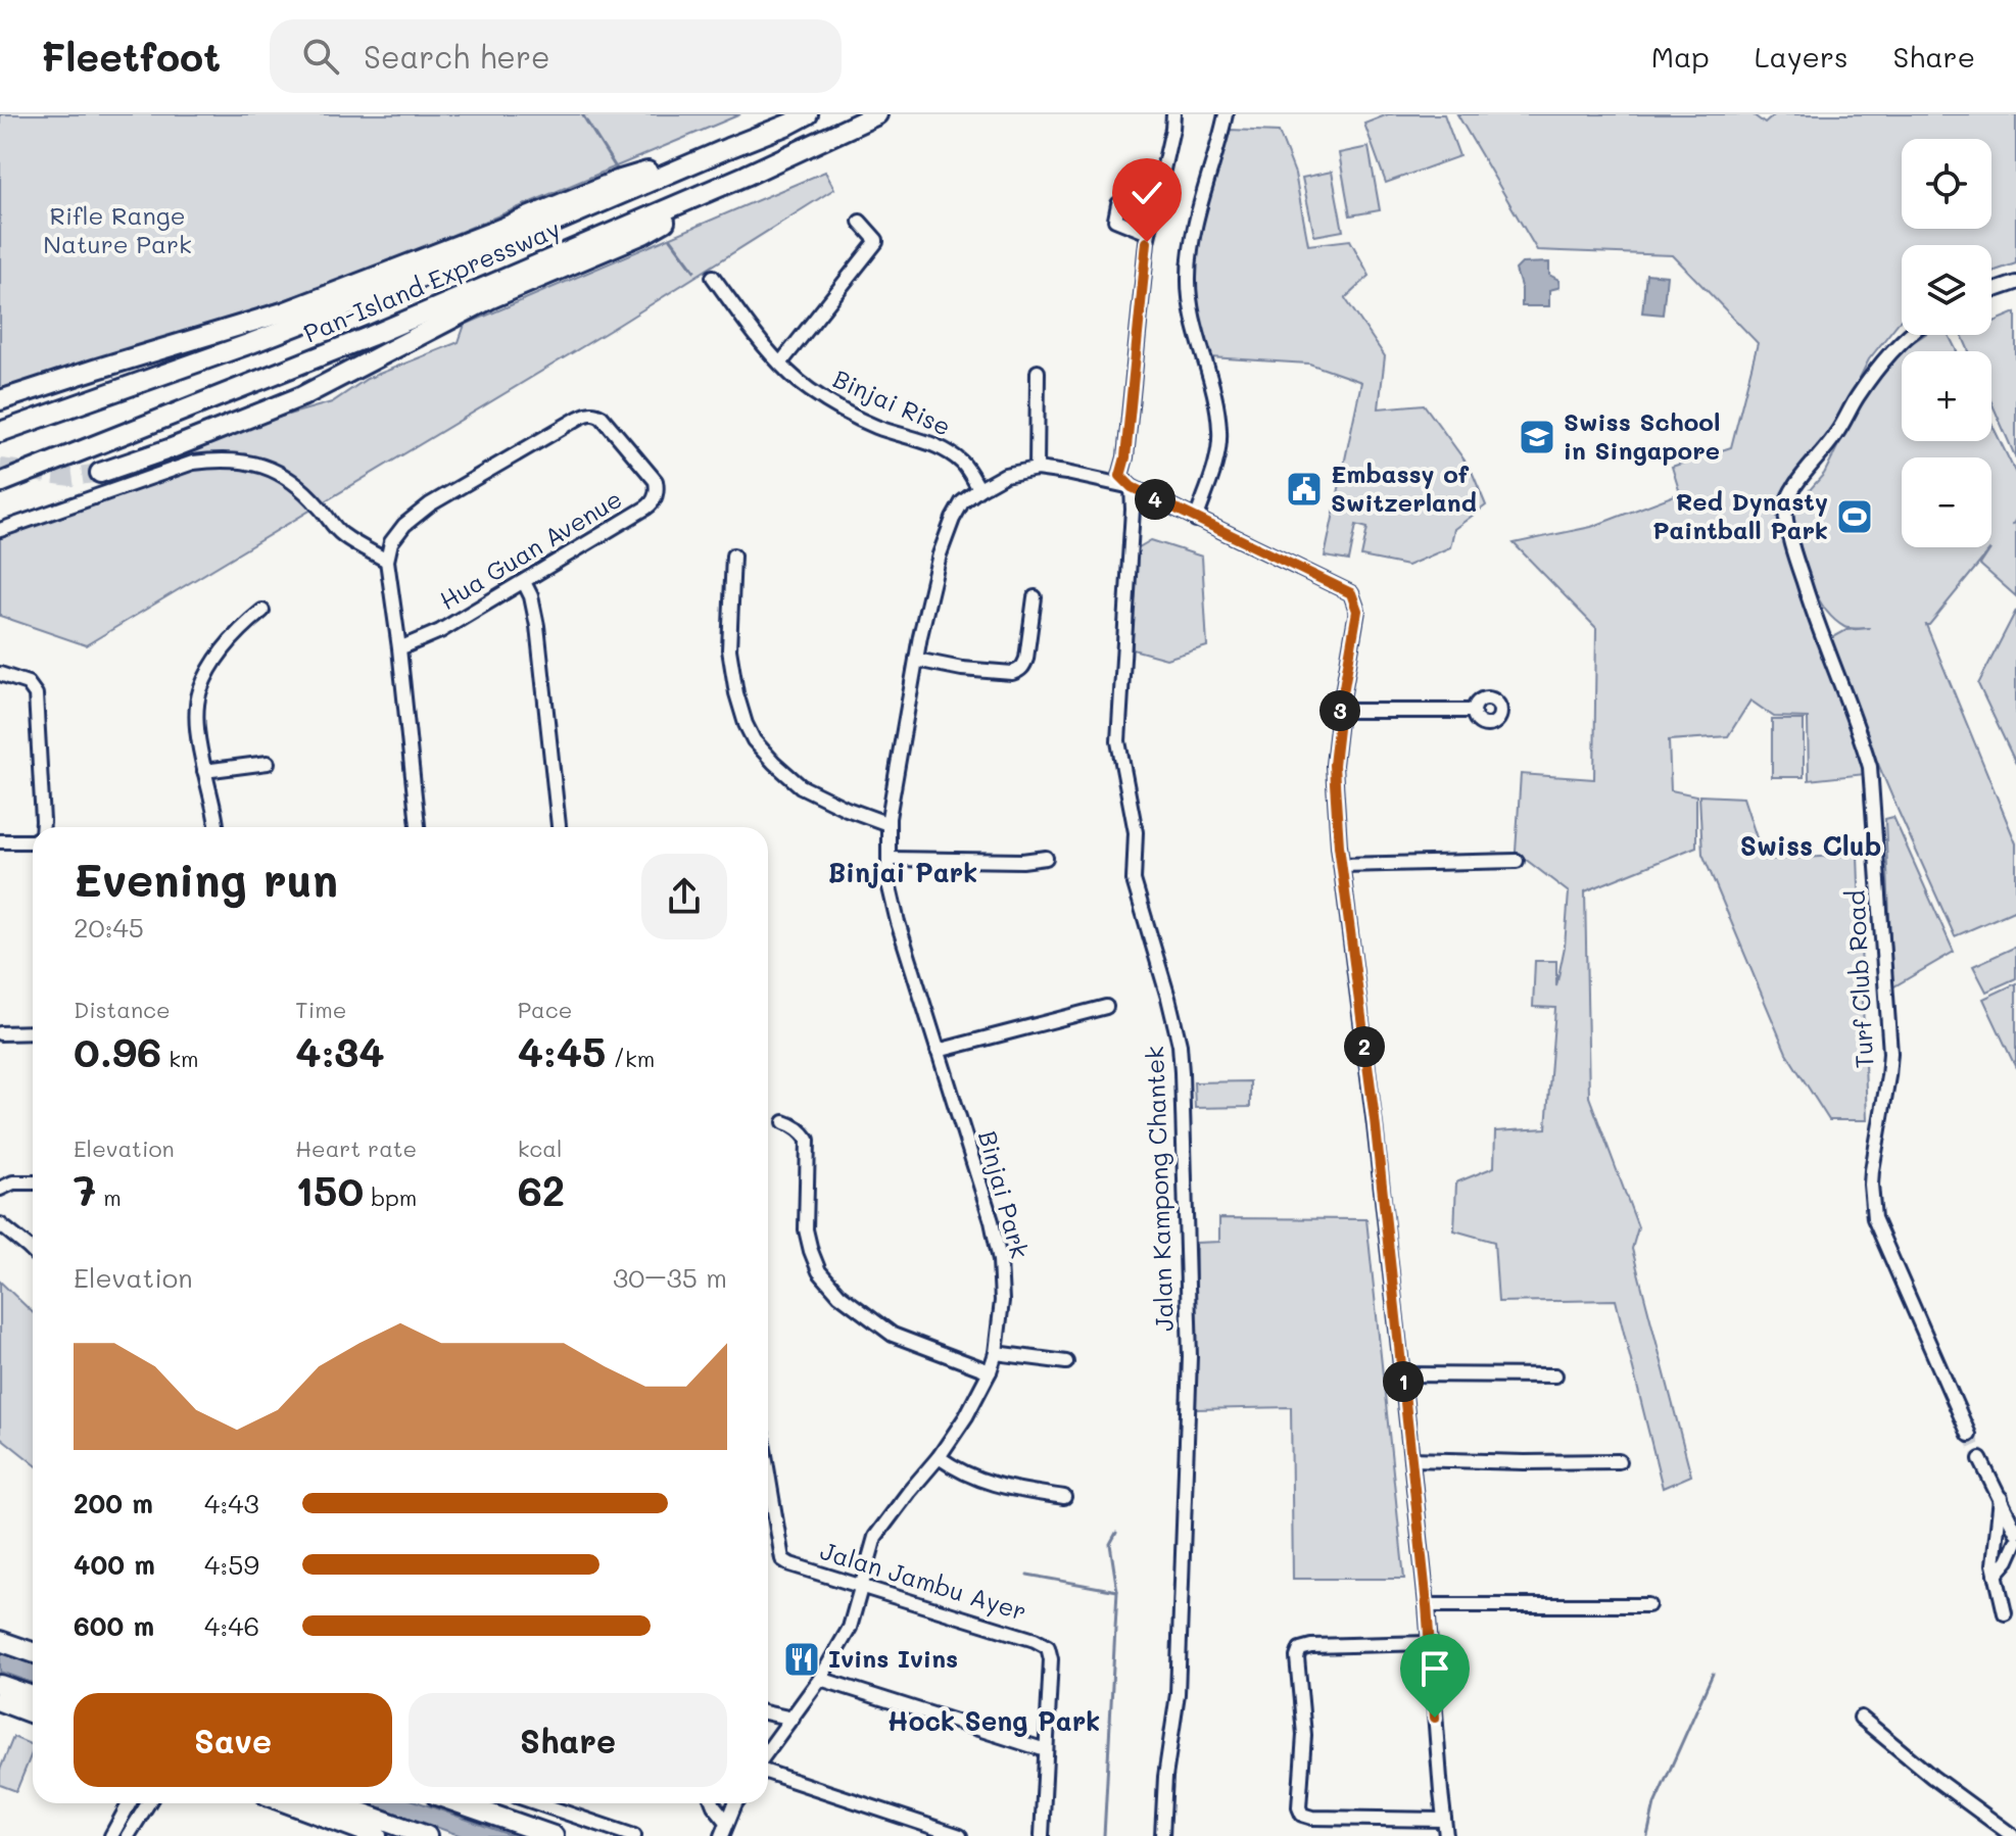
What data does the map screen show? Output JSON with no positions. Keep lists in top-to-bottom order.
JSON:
{
  "streets": {
    "highway": ["Pan-Island Expressway"],
    "street": [
      "Binjai Rise",
      "Hua Guan Avenue",
      "Turf Club Road",
      "Jalan Kampong Chantek",
      "Binjai Park",
      "Jalan Jambu Ayer"
    ]
  },
  "crossings": [
    ["Binjai Rise", "Binjai Park"],
    ["Jalan Kampong Chantek", "Binjai Park"],
    ["Binjai Park", "Jalan Jambu Ayer"]
  ],
  "districts": ["Swiss Club", "Binjai Park", "Hock Seng Park"],
  "parks": ["Rifle Range Nature Park"],
  "places": {
    "school or university": ["Swiss School in Singapore"],
    "public building": ["Embassy of Switzerland"],
    "sports": ["Red Dynasty Paintball Park"],
    "restaurant": ["Ivins Ivins"]
  },
  "page": {
    "header": "Fleetfoot",
    "search": "Search here",
    "nav": ["Map", "Layers", "Share"],
    "map_buttons": ["+", "−"],
    "pins": [
      "4",
      "3",
      "2",
      "1"
    ],
    "heading": ["Evening run", "20:45"],
    "stats": [
      ["Distance", "0.96 km"],
      ["Time", "4:34"],
      ["Pace", "4:45 /km"],
      ["Elevation", "7 m"],
      ["Heart rate", "150 bpm"],
      ["kcal", "62"]
    ],
    "chart": ["Elevation", "30–35 m"],
    "list": [
      {
        "name": "200 m",
        "note": "4:43"
      },
      {
        "name": "400 m",
        "note": "4:59"
      },
      {
        "name": "600 m",
        "note": "4:46"
      }
    ],
    "buttons": ["Save", "Share"]
  }
}
